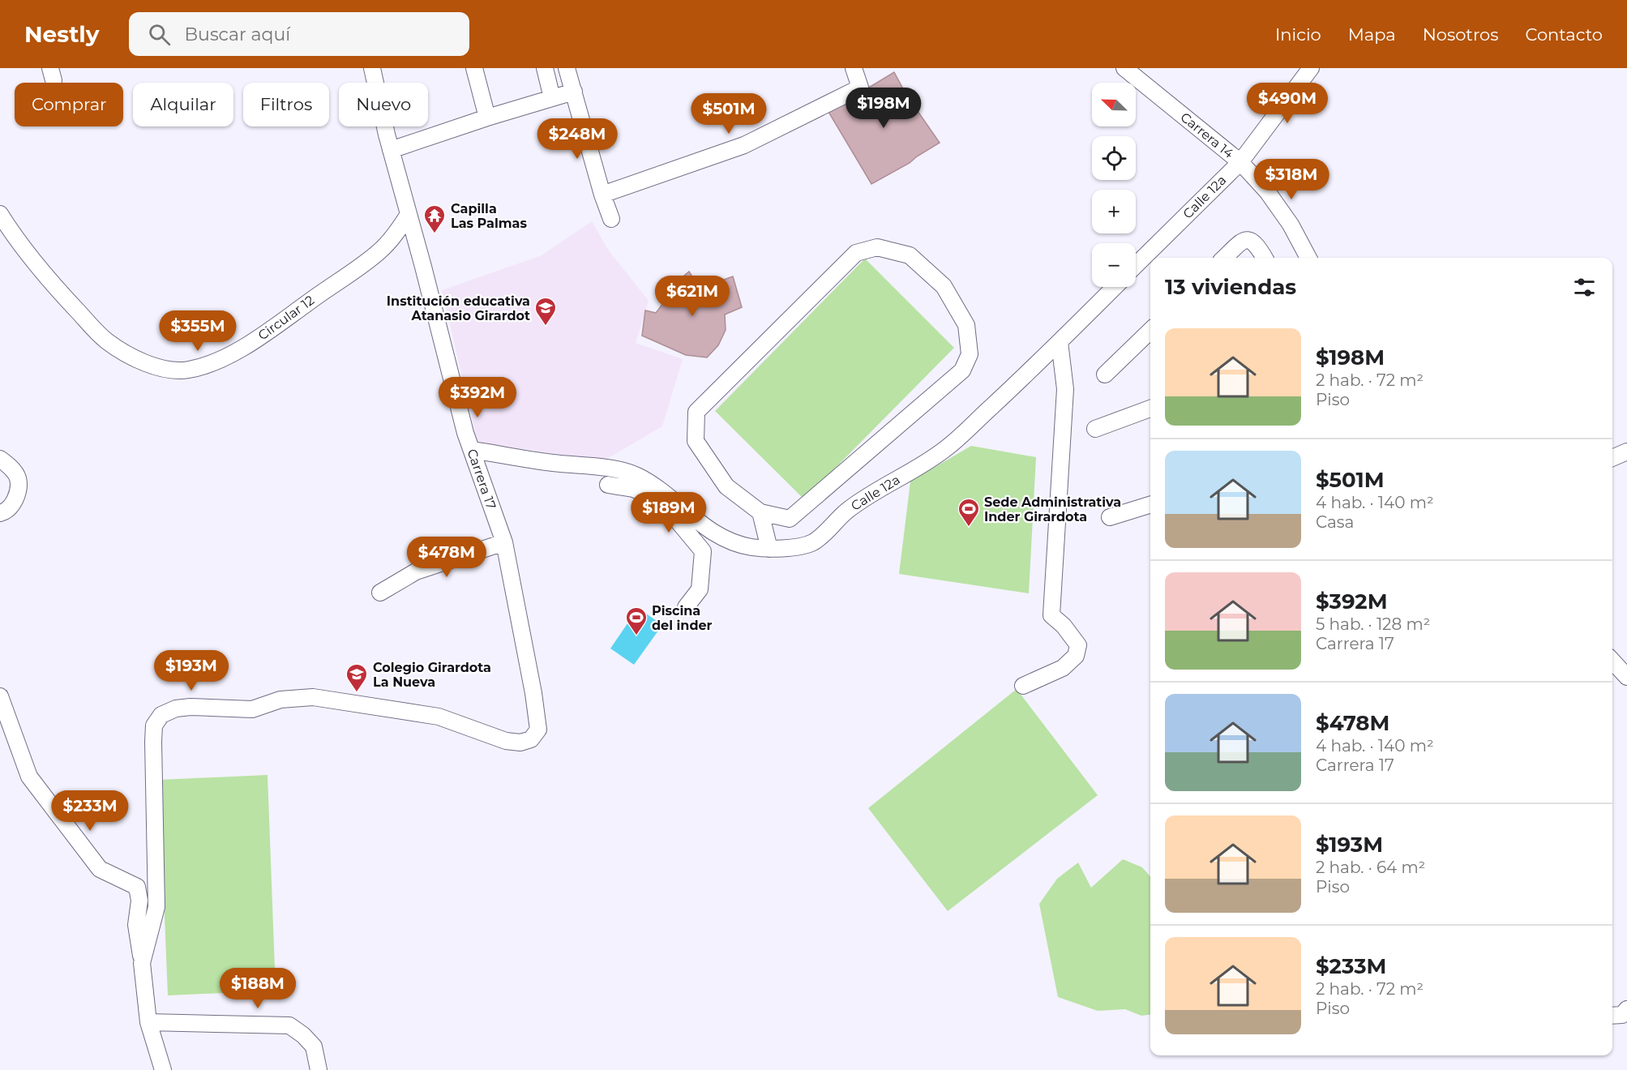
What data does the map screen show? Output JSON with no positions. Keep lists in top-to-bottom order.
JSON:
{
  "streets": {
    "street": [
      "Carrera 14",
      "Calle 12a",
      "Circular 12",
      "Carrera 17"
    ]
  },
  "crossings": [
    ["Carrera 14", "Calle 12a"],
    ["Calle 12a", "Carrera 17"],
    ["Circular 12", "Carrera 17"]
  ],
  "places": {
    "temple": ["Capilla Las Palmas"],
    "school or university": ["Institución educativa Atanasio Girardot", "Colegio Girardota La Nueva"],
    "sports": ["Sede Administrativa Inder Girardota", "Piscina del inder"]
  },
  "north": "top left",
  "page": {
    "header": "Nestly",
    "search": "Buscar aquí",
    "nav": [
      "Inicio",
      "Mapa",
      "Nosotros",
      "Contacto"
    ],
    "map_buttons": ["+", "−"],
    "price": [
      "$490M",
      "$198M",
      "$501M",
      "$248M",
      "$318M",
      "$621M",
      "$355M",
      "$392M",
      "$189M",
      "$478M",
      "$193M",
      "$233M",
      "$188M"
    ],
    "chip": [
      "Comprar",
      "Alquilar",
      "Filtros",
      "Nuevo"
    ],
    "heading": "13 viviendas",
    "list": [
      {
        "name": "$198M",
        "note": "2 hab. · 72 m² · Piso"
      },
      {
        "name": "$501M",
        "note": "4 hab. · 140 m² · Casa"
      },
      {
        "name": "$392M",
        "note": "5 hab. · 128 m² · Carrera 17"
      },
      {
        "name": "$478M",
        "note": "4 hab. · 140 m² · Carrera 17"
      },
      {
        "name": "$193M",
        "note": "2 hab. · 64 m² · Piso"
      },
      {
        "name": "$233M",
        "note": "2 hab. · 72 m² · Piso"
      }
    ]
  }
}
